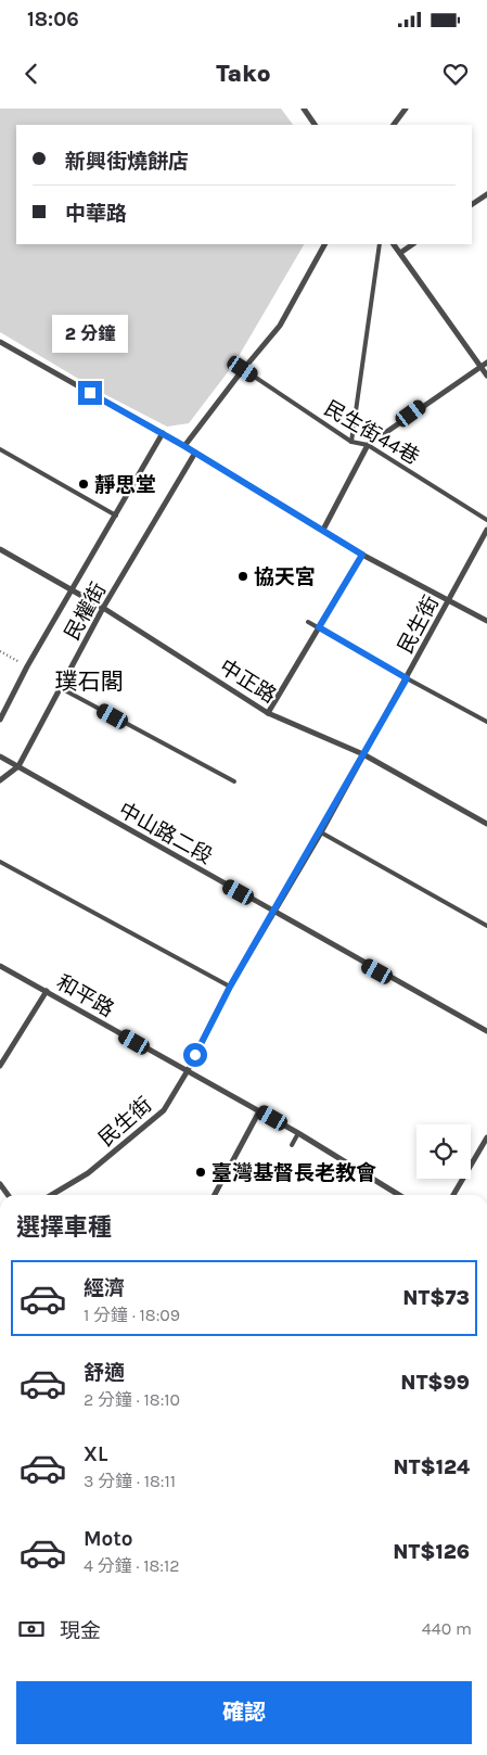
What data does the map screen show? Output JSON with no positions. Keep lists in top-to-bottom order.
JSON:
{
  "streets": {
    "street": [
      "民權街",
      "民生街",
      "中正路",
      "中山路二段",
      "和平路"
    ],
    "lane": ["民生街44巷"]
  },
  "crossings": [
    ["民權街", "中正路"],
    ["民權街", "中山路二段"],
    ["民生街", "中正路"],
    ["民生街", "中山路二段"],
    ["民生街", "和平路"]
  ],
  "districts": ["璞石閣"],
  "places": ["靜思堂", "協天宮", "臺灣基督長老教會"],
  "page": {
    "status": "18:06",
    "header": "Tako",
    "banner": ["新興街燒餅店", "中華路"],
    "bubble": "2 分鐘",
    "heading": "選擇車種",
    "list": [
      {
        "name": "經濟",
        "note": "1 分鐘 · 18:09",
        "value": "NT$73"
      },
      {
        "name": "舒適",
        "note": "2 分鐘 · 18:10",
        "value": "NT$99"
      },
      {
        "name": "XL",
        "note": "3 分鐘 · 18:11",
        "value": "NT$124"
      },
      {
        "name": "Moto",
        "note": "4 分鐘 · 18:12",
        "value": "NT$126"
      }
    ],
    "pay": ["現金", "440 m"],
    "buttons": "確認"
  }
}
